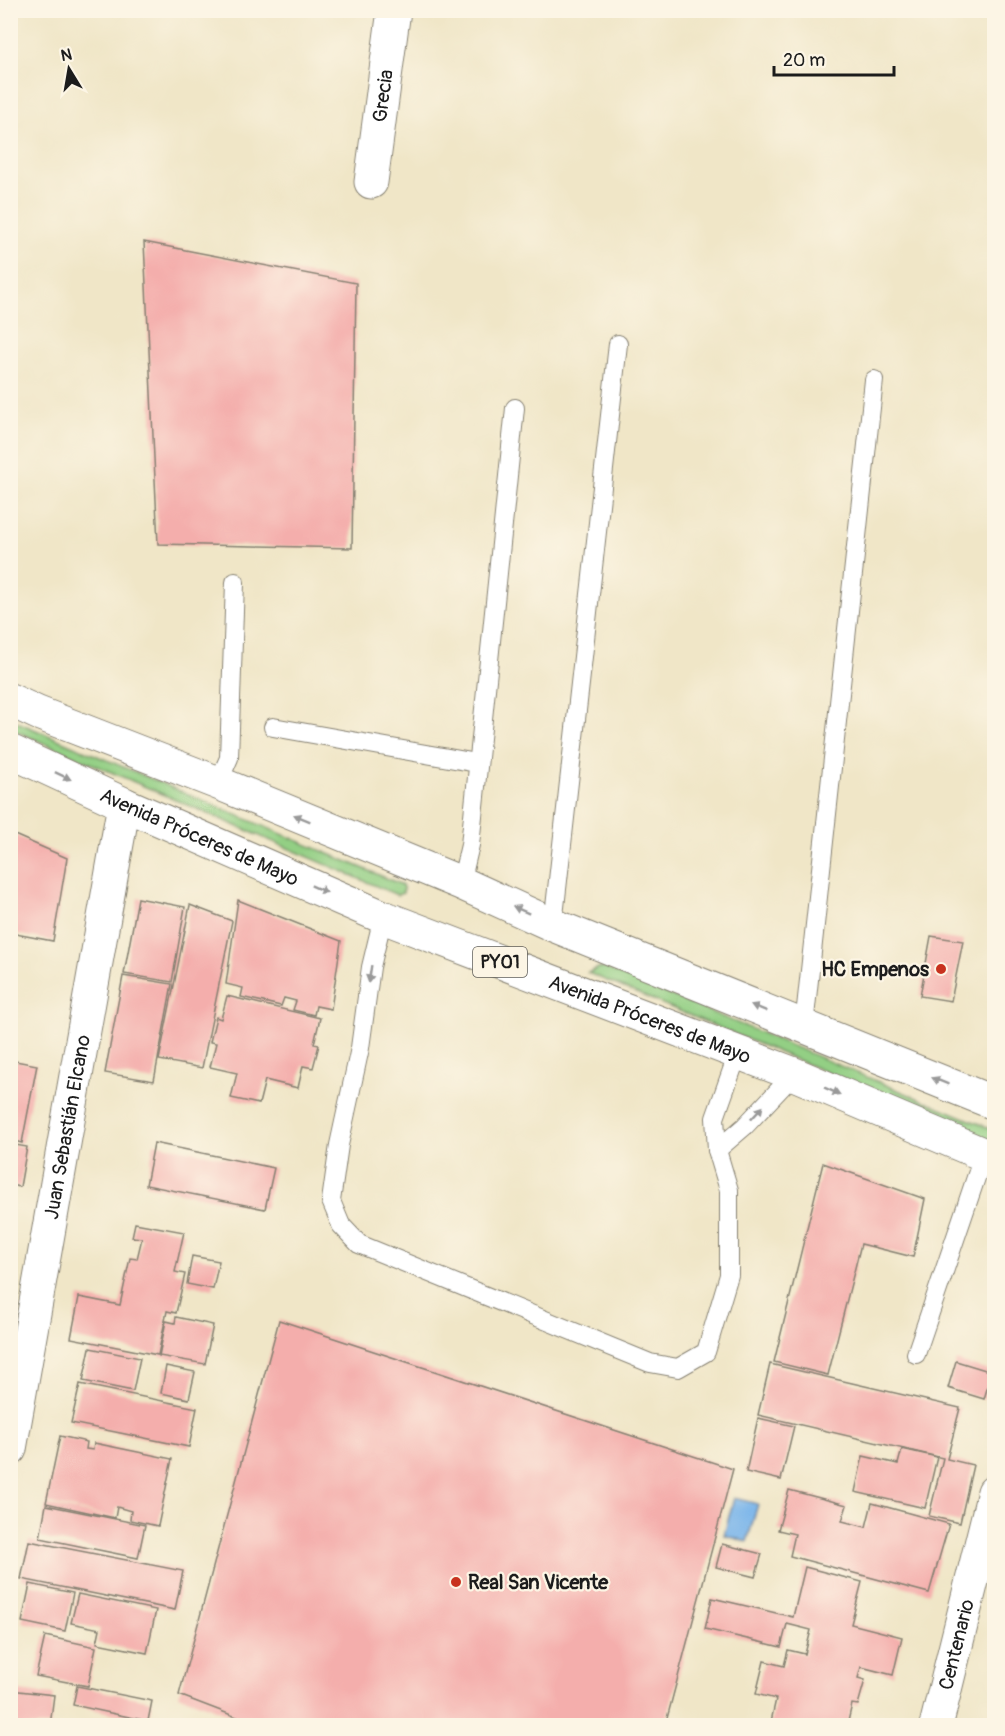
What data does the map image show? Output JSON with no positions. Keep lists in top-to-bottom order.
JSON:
{
  "streets": {
    "main road": [
      "Grecia",
      "Avenida Próceres de Mayo",
      "PY01",
      "Juan Sebastián Elcano",
      "Centenario"
    ]
  },
  "crossings": [
    ["Avenida Próceres de Mayo", "Juan Sebastián Elcano"]
  ],
  "places": ["HC Empenos", "Real San Vicente"],
  "scale_bar": "20 m",
  "north": "top"
}
